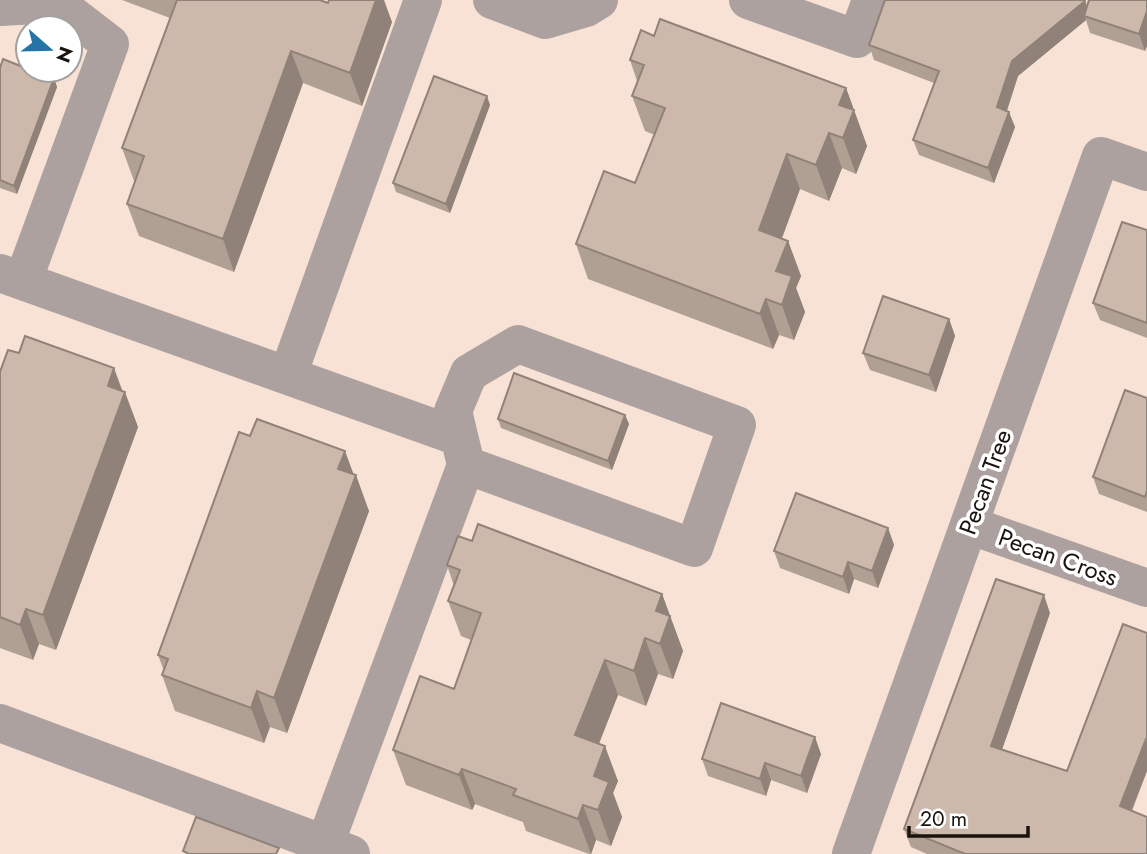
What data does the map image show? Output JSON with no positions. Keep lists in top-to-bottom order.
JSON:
{
  "streets": {
    "street": ["Pecan Tree", "Pecan Cross"]
  },
  "crossings": [
    ["Pecan Tree", "Pecan Cross"]
  ],
  "scale_bar": "20 m",
  "north": "right"
}
